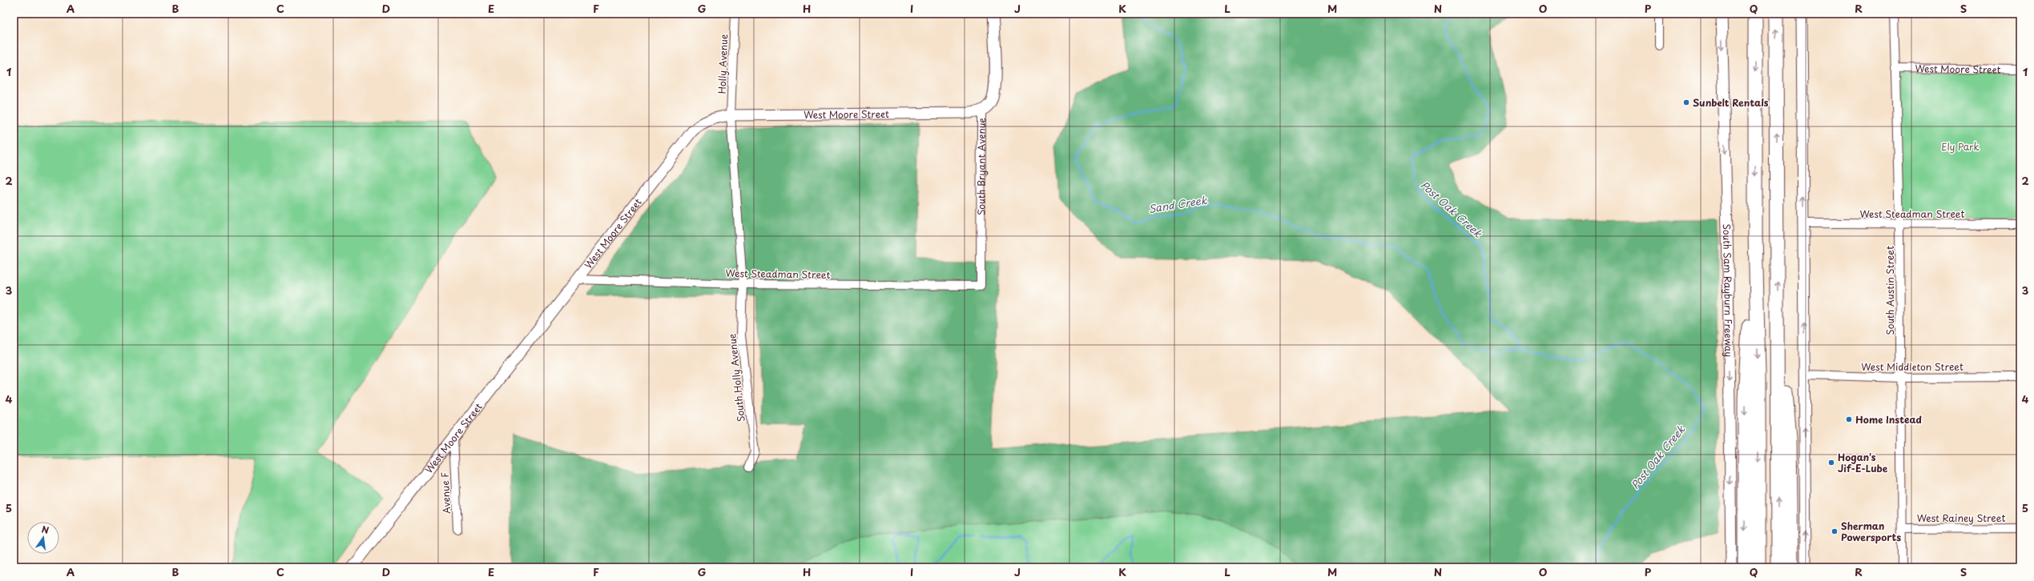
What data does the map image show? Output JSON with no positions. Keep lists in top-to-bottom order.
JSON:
{
  "streets": {
    "main road": ["West Moore Street", "South Bryant Avenue", "South Sam Rayburn Freeway"],
    "street": [
      "Holly Avenue",
      "West Steadman Street",
      "South Austin Street",
      "West Middleton Street",
      "South Holly Avenue",
      "Avenue F",
      "West Rainey Street"
    ]
  },
  "crossings": [
    ["Holly Avenue", "West Moore Street"],
    ["Holly Avenue", "West Steadman Street"],
    ["Holly Avenue", "South Holly Avenue"],
    ["West Moore Street", "South Bryant Avenue"],
    ["West Moore Street", "West Steadman Street"],
    ["West Moore Street", "South Austin Street"],
    ["West Moore Street", "Avenue F"],
    ["South Bryant Avenue", "West Steadman Street"],
    ["West Steadman Street", "South Austin Street"],
    ["West Steadman Street", "South Holly Avenue"],
    ["South Austin Street", "West Middleton Street"],
    ["South Austin Street", "West Rainey Street"]
  ],
  "water": ["Sand Creek", "Post Oak Creek"],
  "parks": ["Ely Park"],
  "places": [
    "Sunbelt Rentals",
    "Home Instead",
    "Hogan's Jif-E-Lube",
    "Sherman Powersports"
  ],
  "north": "top",
  "grid": {
    "columns": [
      "A",
      "B",
      "C",
      "D",
      "E",
      "F",
      "G",
      "H",
      "I",
      "J",
      "K",
      "L",
      "M",
      "N",
      "O",
      "P",
      "Q",
      "R",
      "S"
    ],
    "rows": [
      "1",
      "2",
      "3",
      "4",
      "5"
    ]
  }
}
